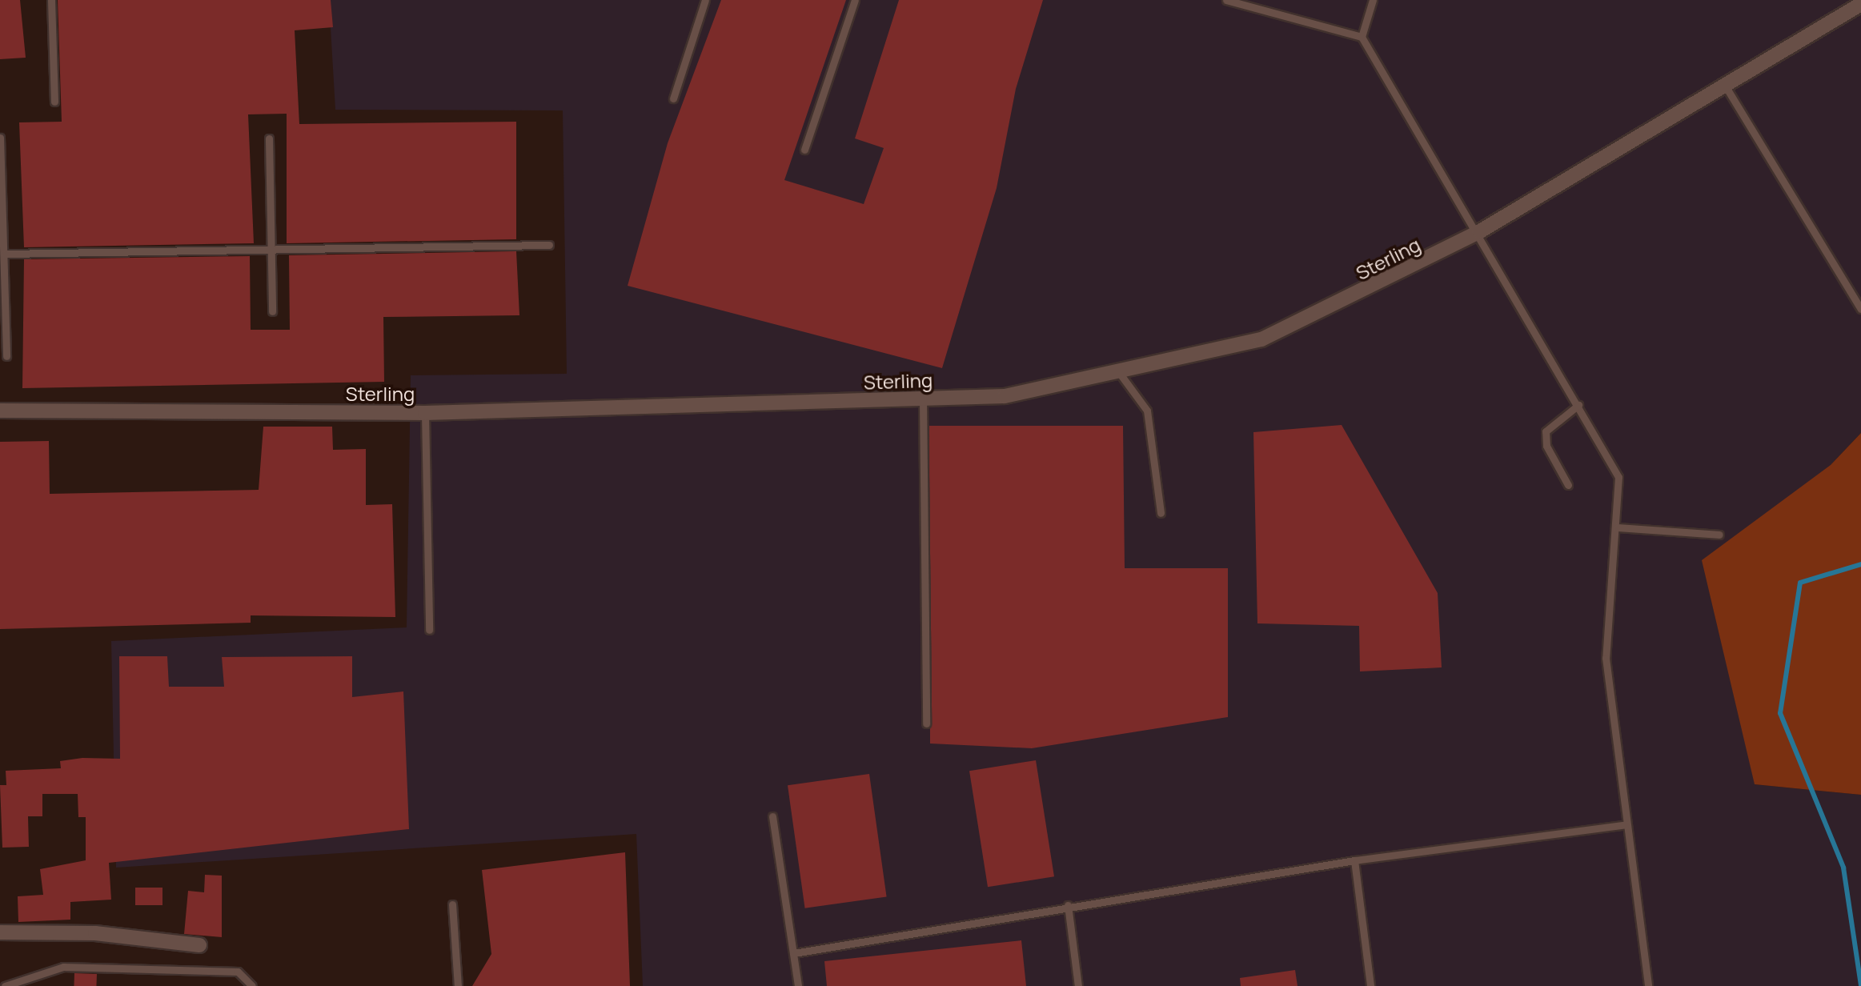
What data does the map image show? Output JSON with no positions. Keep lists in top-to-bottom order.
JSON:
{
  "streets": {
    "street": ["Sterling"]
  }
}
